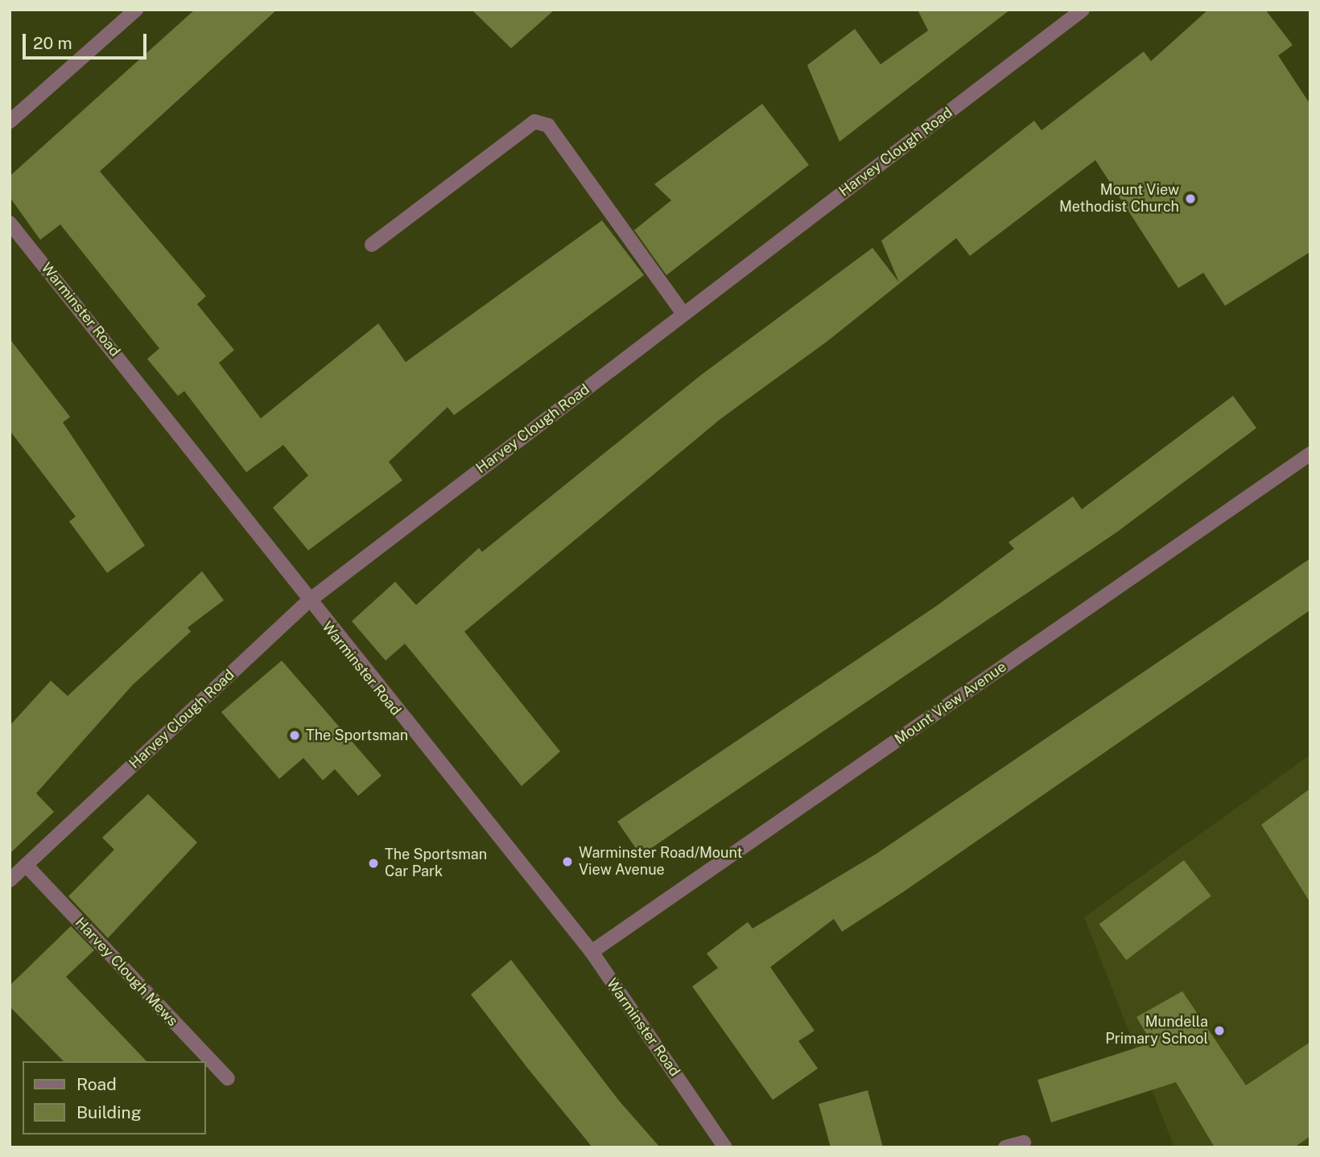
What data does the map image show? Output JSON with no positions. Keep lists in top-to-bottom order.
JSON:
{
  "streets": {
    "street": [
      "Harvey Clough Road",
      "Warminster Road",
      "Mount View Avenue",
      "Harvey Clough Mews"
    ]
  },
  "crossings": [
    ["Harvey Clough Road", "Warminster Road"],
    ["Harvey Clough Road", "Harvey Clough Mews"],
    ["Warminster Road", "Mount View Avenue"]
  ],
  "places": [
    "Mount View Methodist Church",
    "The Sportsman",
    "Warminster Road/Mount View Avenue",
    "The Sportsman Car Park",
    "Mundella Primary School"
  ],
  "legend": ["Road", "Building"],
  "scale_bar": "20 m"
}
